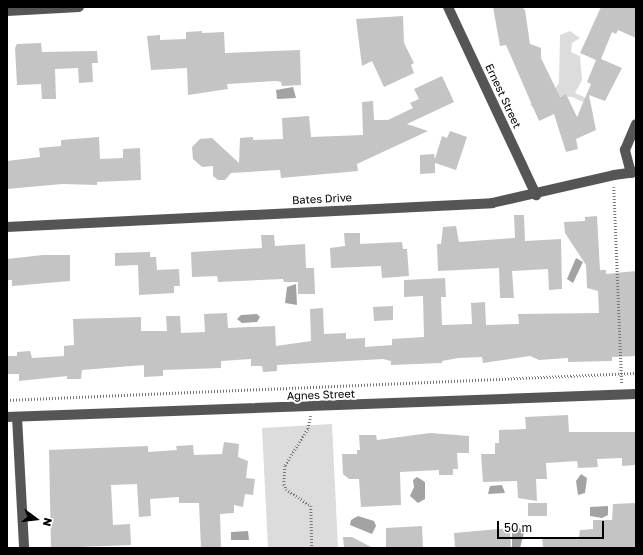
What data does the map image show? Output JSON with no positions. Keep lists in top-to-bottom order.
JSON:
{
  "streets": {
    "street": ["Ernest Street", "Bates Drive", "Agnes Street"]
  },
  "crossings": [
    ["Ernest Street", "Bates Drive"]
  ],
  "scale_bar": "50 m",
  "north": "right"
}
